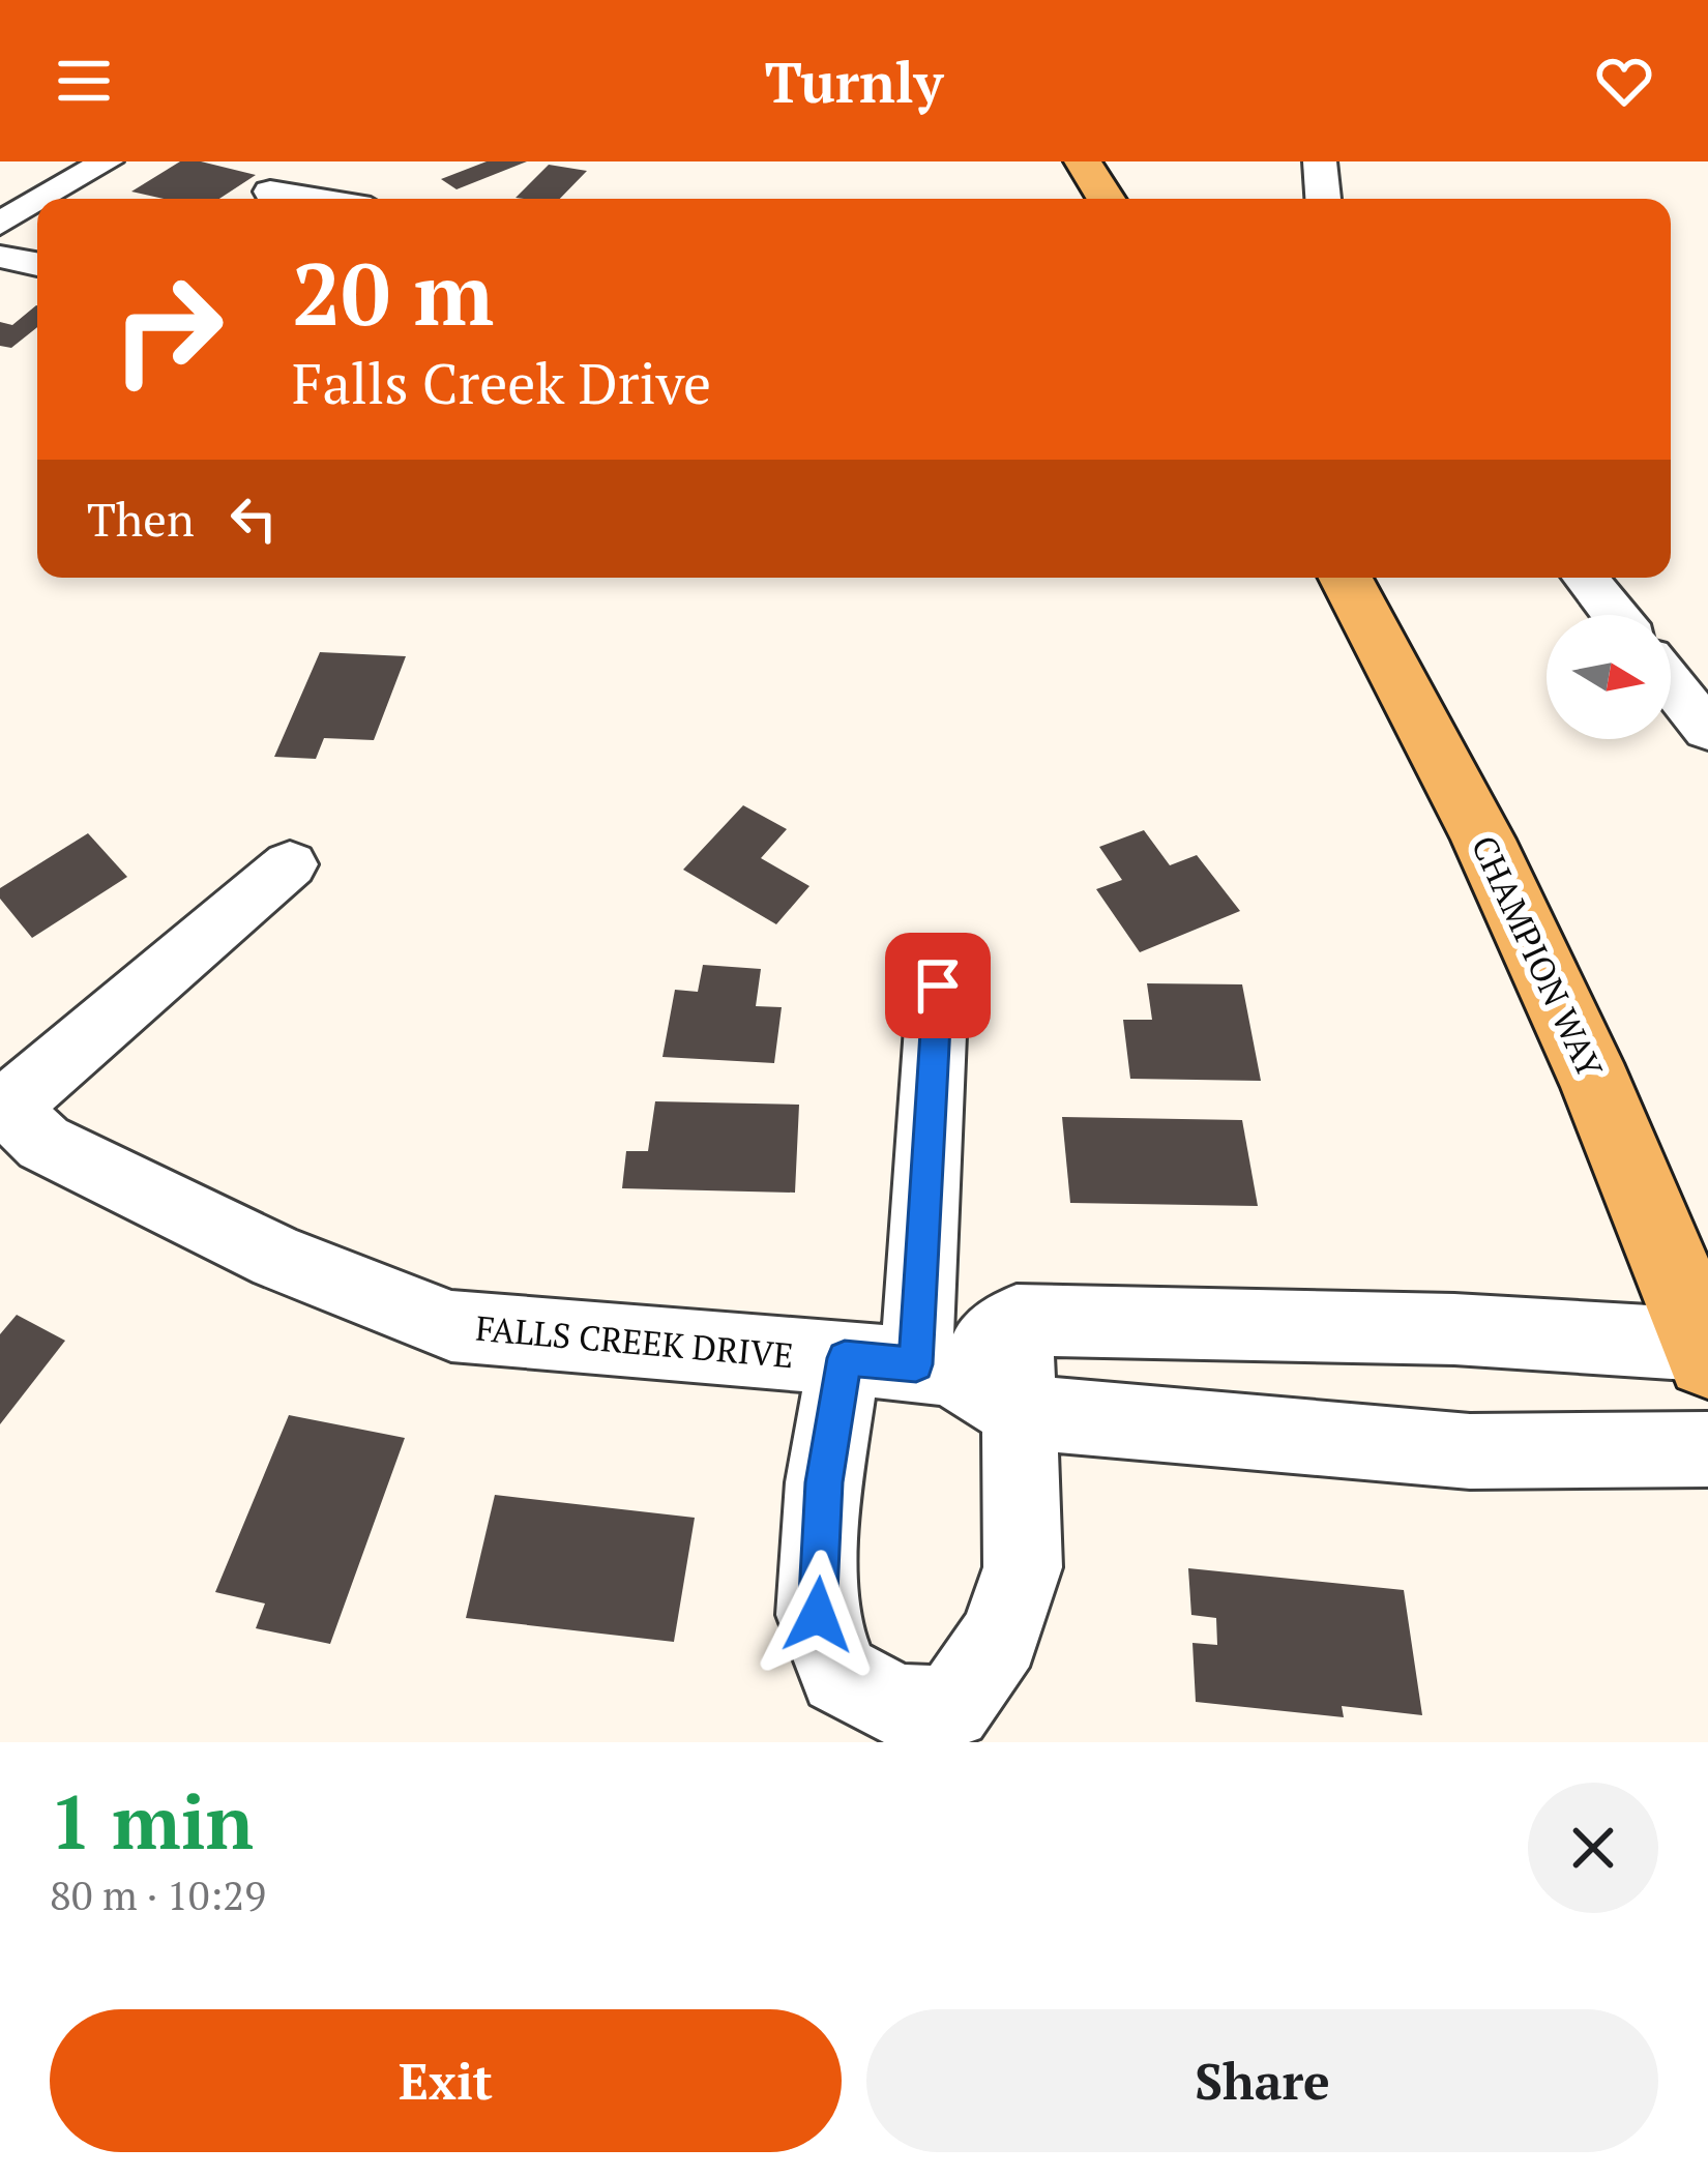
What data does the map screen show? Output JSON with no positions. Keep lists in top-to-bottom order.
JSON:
{
  "streets": {
    "main road": ["CHAMPION WAY"],
    "street": ["FALLS CREEK DRIVE"]
  },
  "north": "right",
  "page": {
    "header": "Turnly",
    "turn": ["20 m", "Falls Creek Drive"],
    "then": "Then",
    "heading": ["1 min", "80 m · 10:29"],
    "buttons": ["Exit", "Share"]
  }
}
